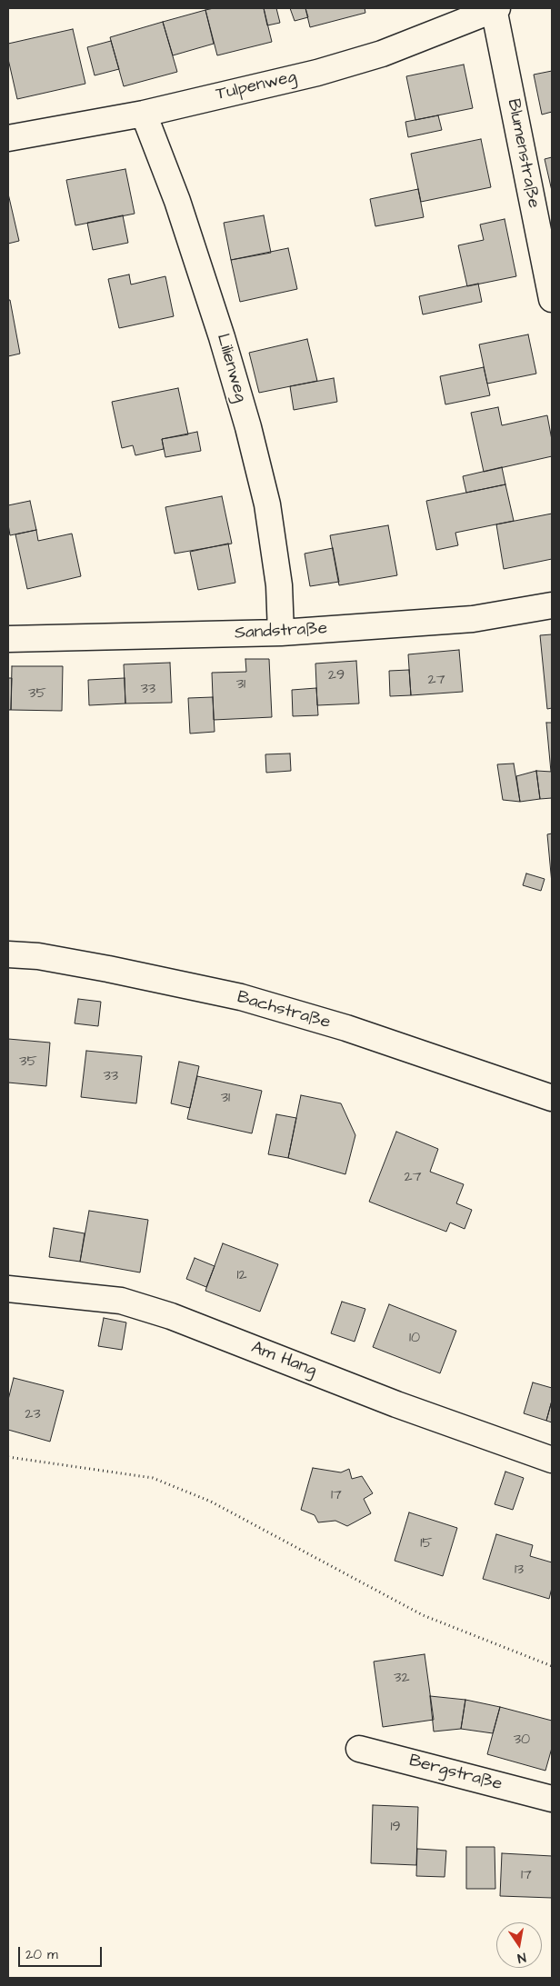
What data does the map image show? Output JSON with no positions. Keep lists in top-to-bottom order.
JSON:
{
  "streets": {
    "street": [
      "Tulpenweg",
      "Blumenstraße",
      "Lilienweg",
      "Sandstraße",
      "Bachstraße",
      "Am Hang",
      "Bergstraße"
    ]
  },
  "crossings": [
    ["Tulpenweg", "Blumenstraße"],
    ["Tulpenweg", "Lilienweg"],
    ["Lilienweg", "Sandstraße"]
  ],
  "house_numbers": [
    "29",
    "27",
    "31",
    "33",
    "35",
    "35",
    "33",
    "31",
    "27",
    "12",
    "10",
    "23",
    "17",
    "15",
    "13",
    "32",
    "30",
    "19",
    "17"
  ],
  "scale_bar": "20 m",
  "north": "bottom"
}
